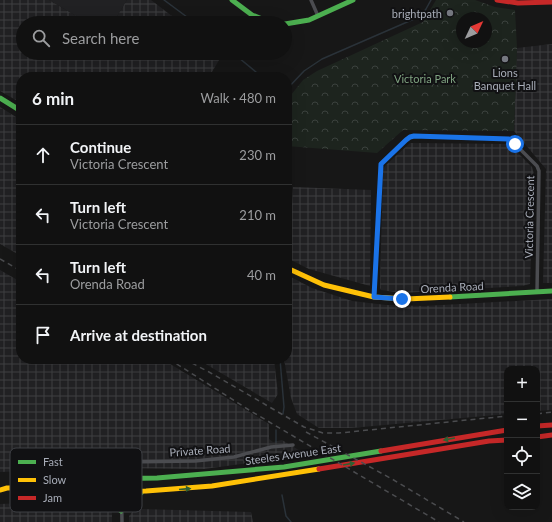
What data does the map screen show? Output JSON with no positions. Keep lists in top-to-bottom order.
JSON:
{
  "streets": {
    "main road": ["Orenda Road", "Steeles Avenue East"],
    "street": ["Victoria Crescent", "Private Road"]
  },
  "crossings": [
    ["Victoria Crescent", "Orenda Road"]
  ],
  "parks": ["Victoria Park"],
  "places": ["brightpath", "Lions Banquet Hall"],
  "legend": ["Fast", "Slow", "Jam"],
  "north": "top right",
  "page": {
    "search": "Search here",
    "heading": ["6 min", "Walk · 480 m"],
    "list": [
      ["Continue", "Victoria Crescent", "230 m"],
      ["Turn left", "Victoria Crescent", "210 m"],
      ["Turn left", "Orenda Road", "40 m"],
      "Arrive at destination"
    ],
    "map_buttons": ["+", "−"]
  }
}
